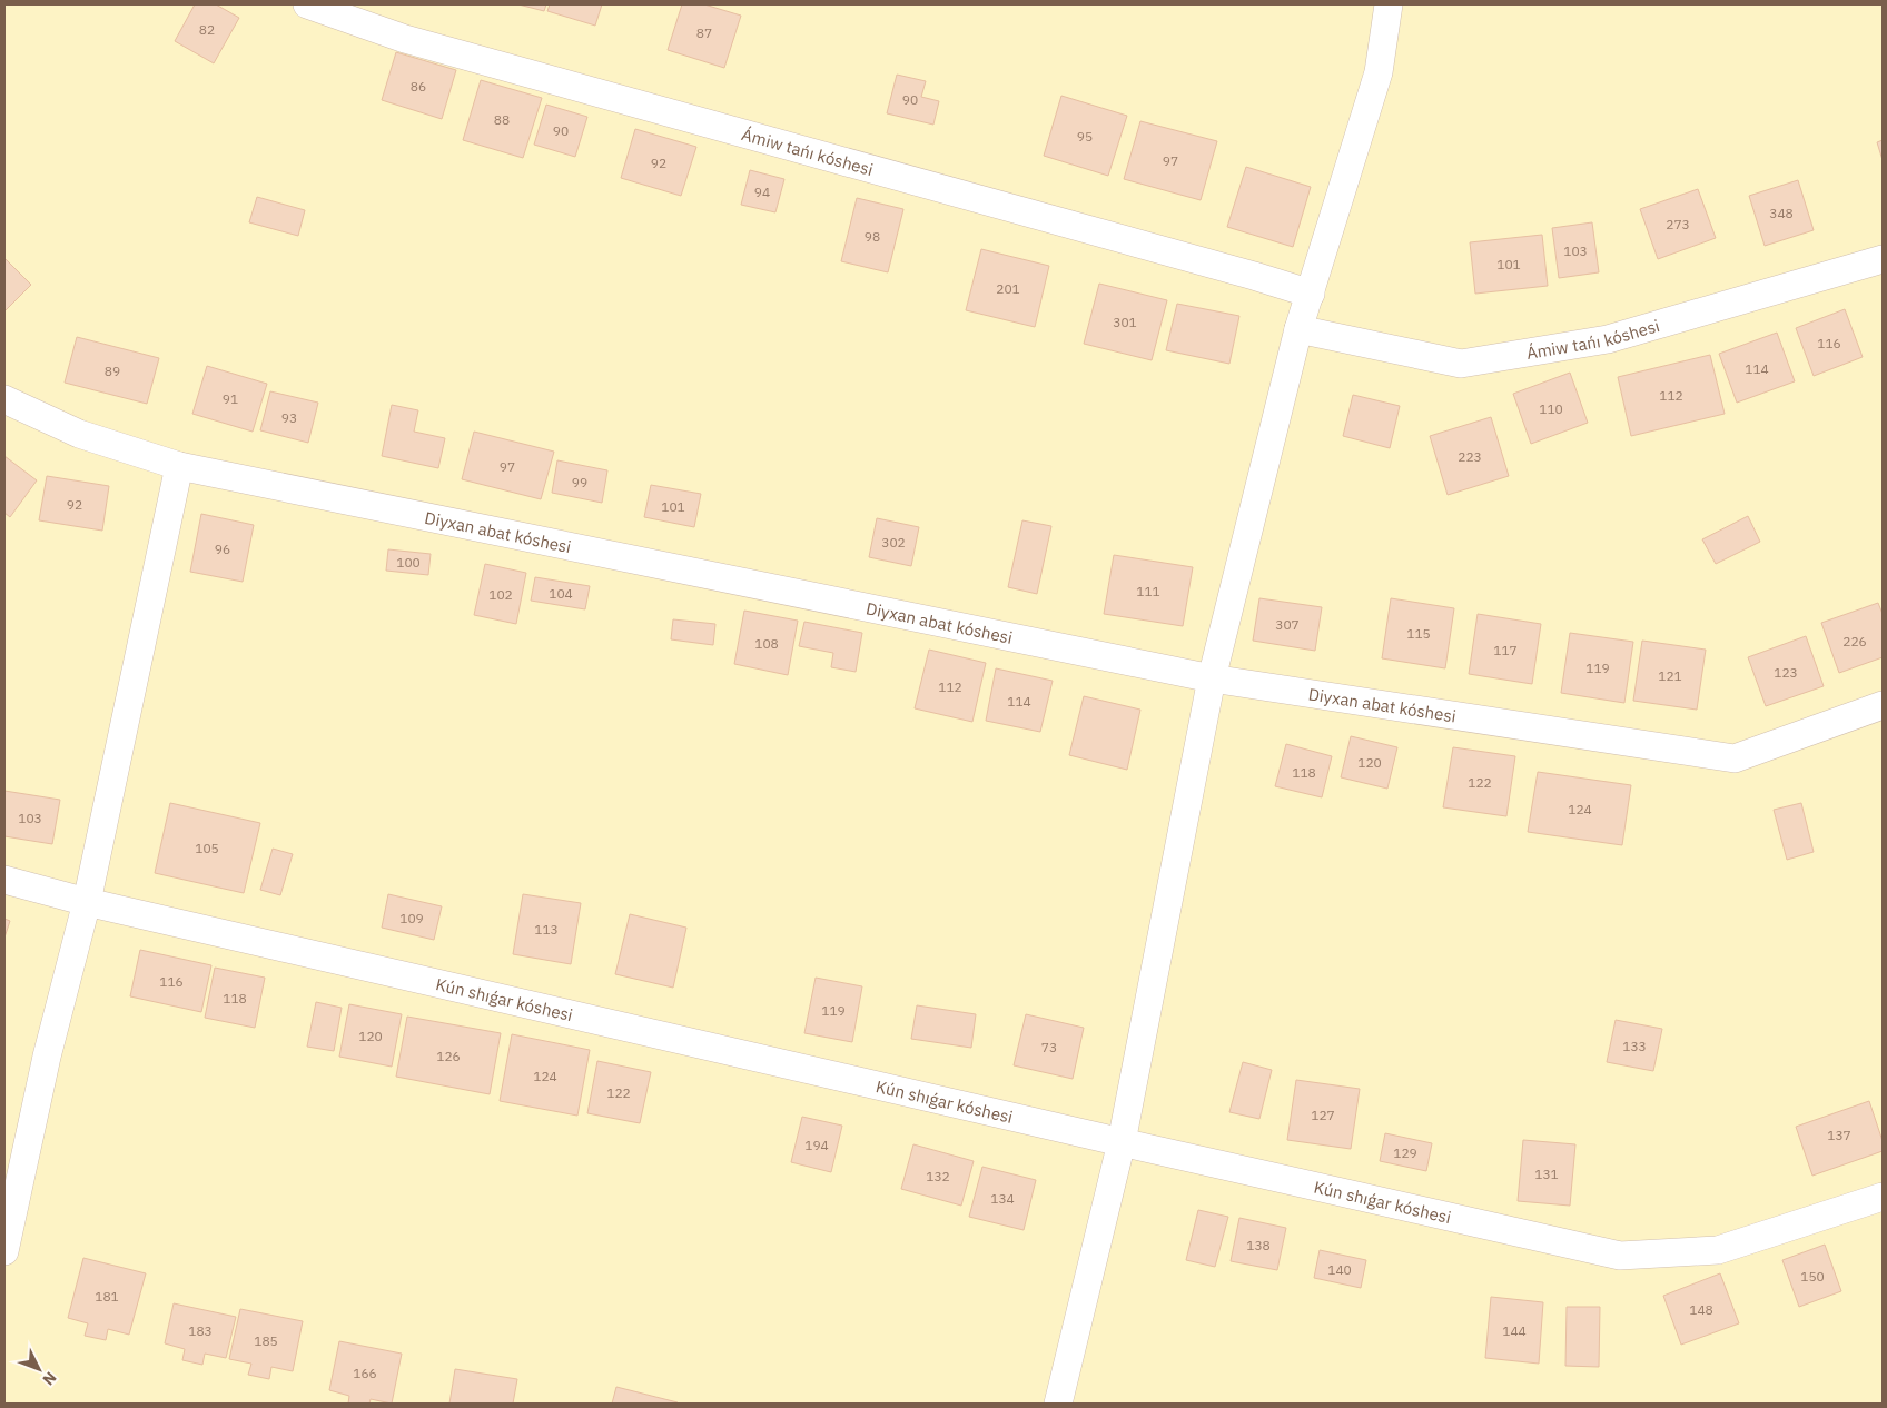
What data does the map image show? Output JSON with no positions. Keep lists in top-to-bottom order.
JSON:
{
  "streets": {
    "street": ["Ámiw tańı kóshesi", "Diyxan abat kóshesi", "Kún shıǵar kóshesi"]
  },
  "house_numbers": [
    "82",
    "87",
    "86",
    "90",
    "88",
    "90",
    "95",
    "97",
    "92",
    "94",
    "348",
    "273",
    "98",
    "103",
    "101",
    "201",
    "301",
    "116",
    "114",
    "89",
    "112",
    "91",
    "110",
    "93",
    "223",
    "97",
    "99",
    "92",
    "101",
    "302",
    "96",
    "100",
    "111",
    "104",
    "102",
    "307",
    "115",
    "226",
    "108",
    "117",
    "119",
    "123",
    "121",
    "112",
    "114",
    "120",
    "118",
    "122",
    "124",
    "103",
    "105",
    "109",
    "113",
    "116",
    "118",
    "119",
    "120",
    "133",
    "73",
    "126",
    "124",
    "122",
    "127",
    "137",
    "194",
    "129",
    "131",
    "132",
    "134",
    "138",
    "140",
    "150",
    "181",
    "148",
    "183",
    "144",
    "185",
    "166"
  ],
  "north": "bottom right"
}
